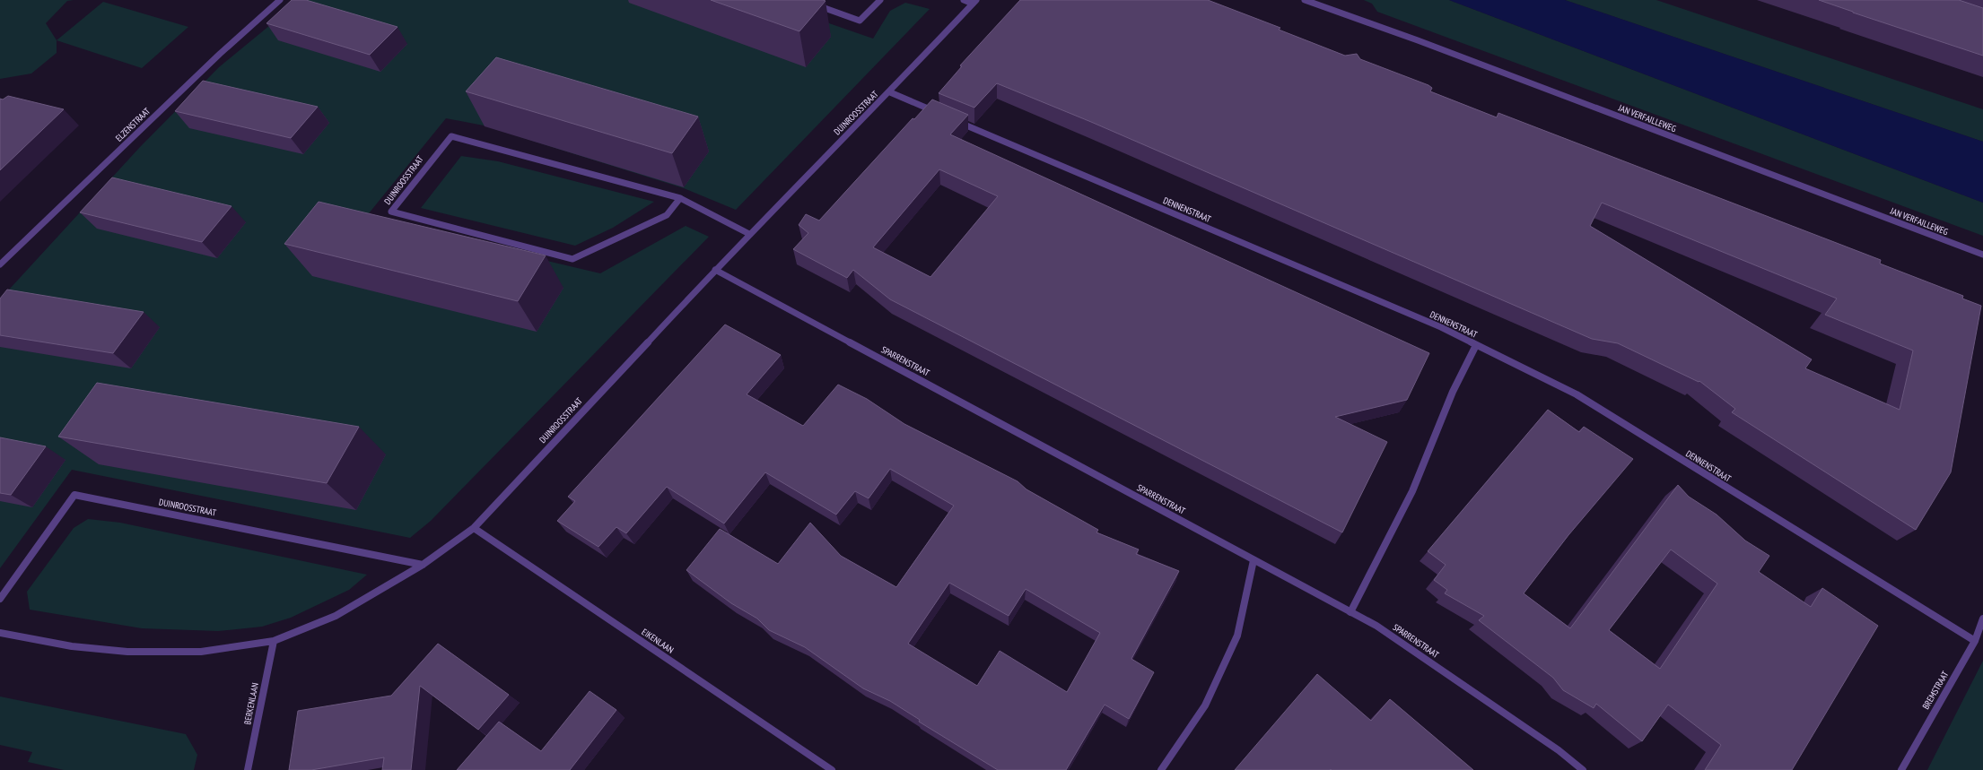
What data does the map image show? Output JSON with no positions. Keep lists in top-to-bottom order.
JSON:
{
  "streets": {
    "street": [
      "DUINROOSSTRAAT",
      "JAN VERFAILLEWEG",
      "ELZENSTRAAT",
      "DENNENSTRAAT",
      "SPARRENSTRAAT",
      "EIKENLAAN",
      "BREMSTRAAT",
      "BERKENLAAN"
    ]
  },
  "crossings": [
    ["DUINROOSSTRAAT", "SPARRENSTRAAT"],
    ["DUINROOSSTRAAT", "EIKENLAAN"],
    ["DUINROOSSTRAAT", "BERKENLAAN"],
    ["DENNENSTRAAT", "BREMSTRAAT"]
  ]
}
